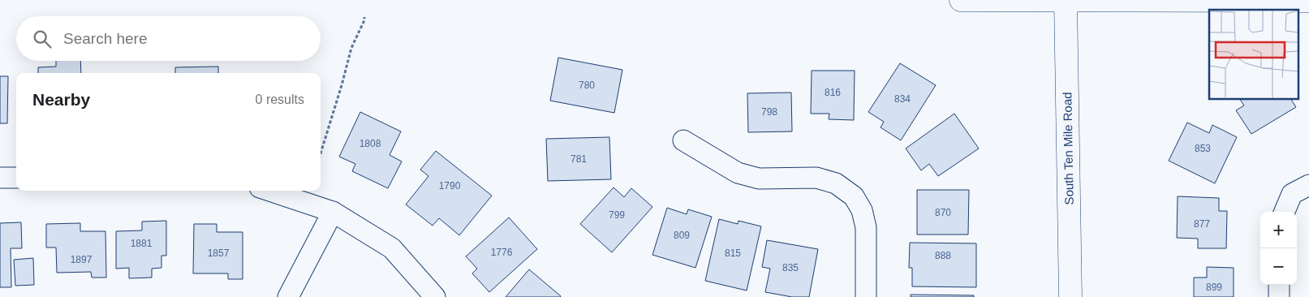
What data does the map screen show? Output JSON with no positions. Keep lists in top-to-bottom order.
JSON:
{
  "streets": {
    "street": ["South Ten Mile Road"]
  },
  "house_numbers": [
    "780",
    "816",
    "834",
    "798",
    "1808",
    "853",
    "781",
    "1790",
    "870",
    "799",
    "877",
    "809",
    "1881",
    "1776",
    "1857",
    "815",
    "888",
    "1897",
    "835",
    "899"
  ],
  "page": {
    "search": "Search here",
    "heading": ["Nearby", "0 results"],
    "map_buttons": ["+", "−"]
  }
}
